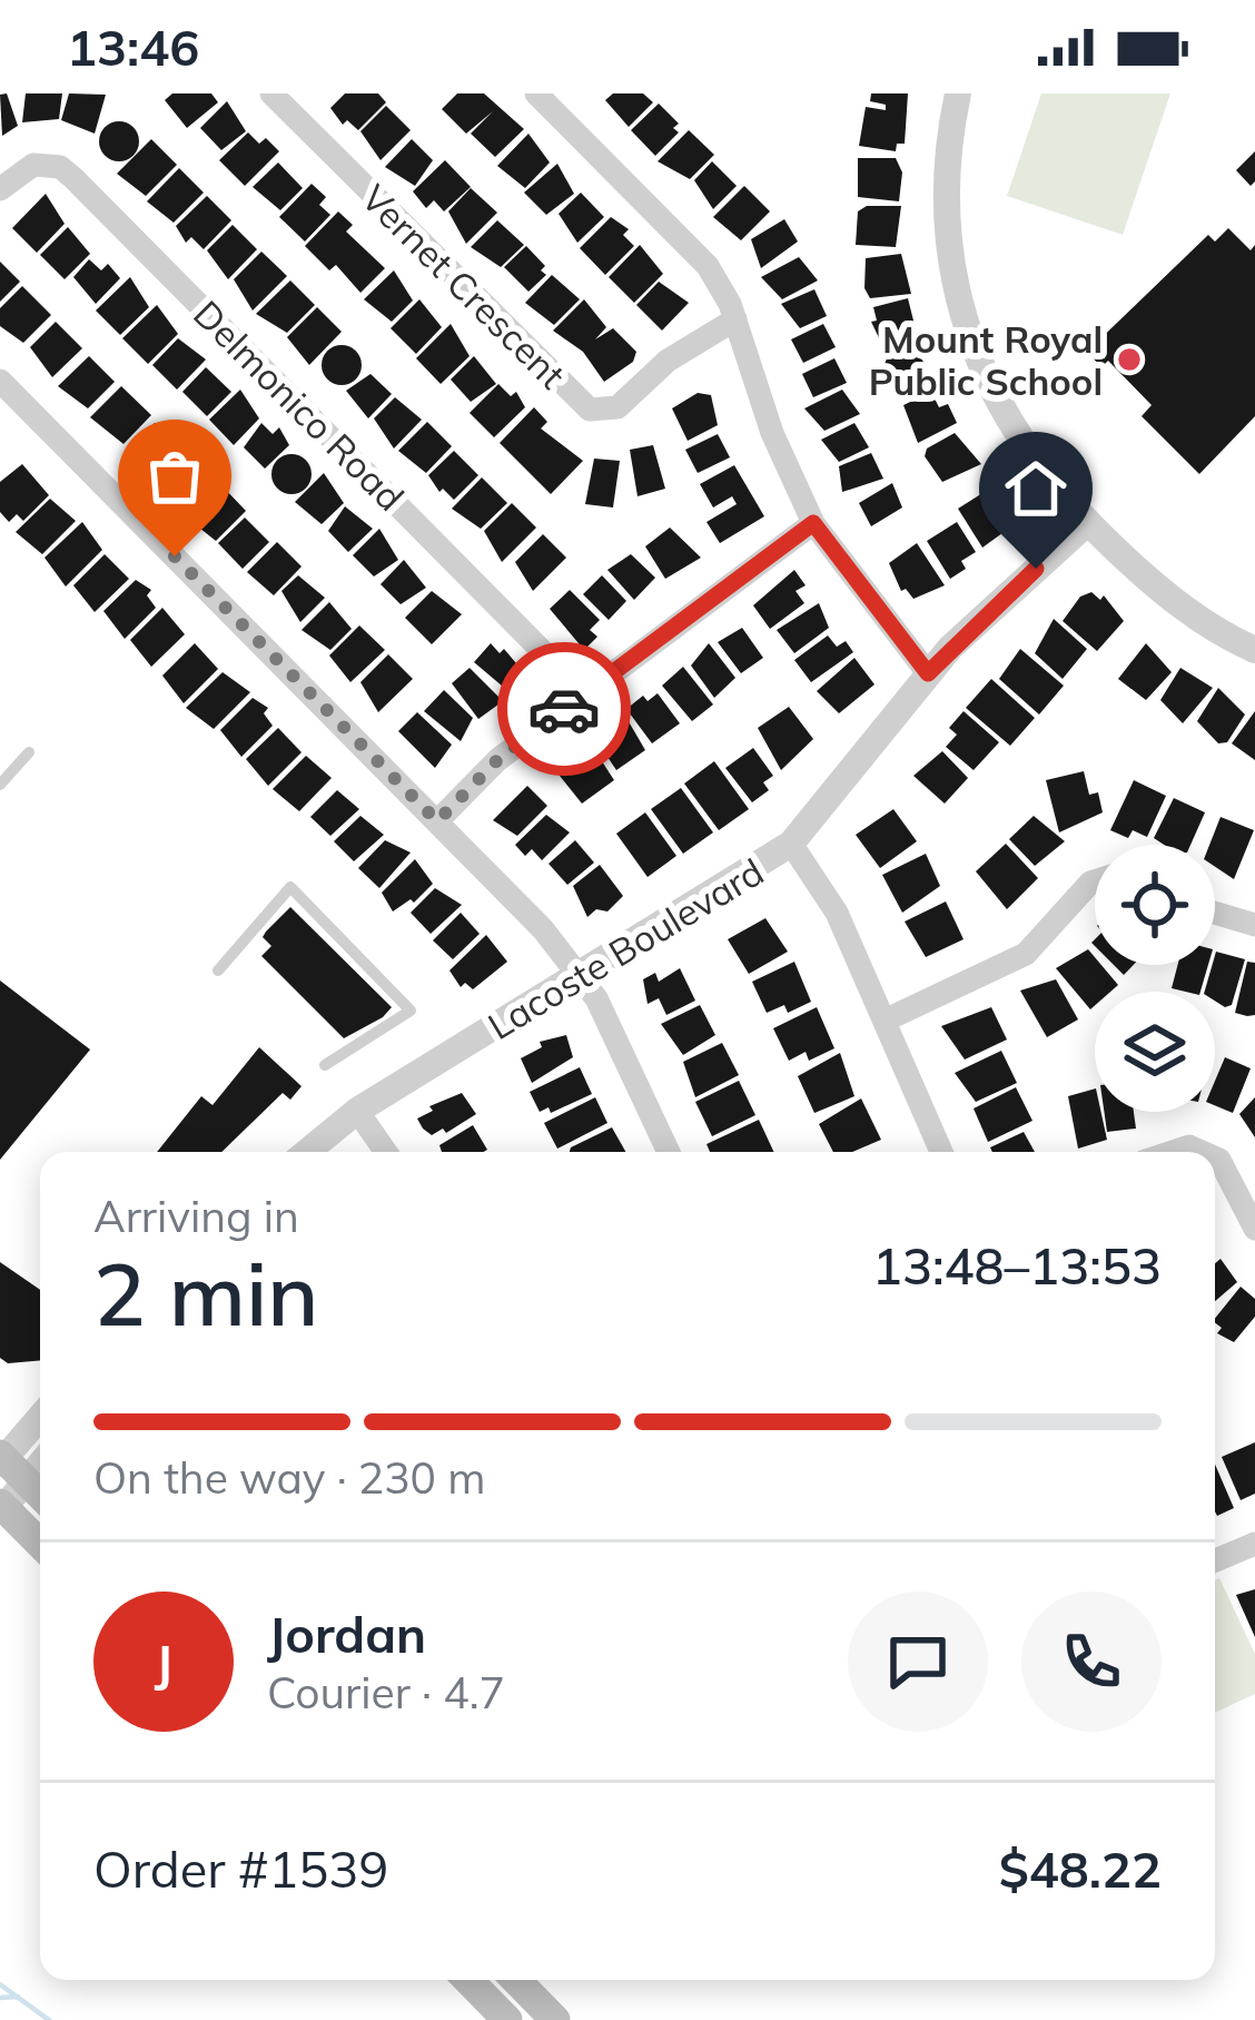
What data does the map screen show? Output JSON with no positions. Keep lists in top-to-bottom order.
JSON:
{
  "streets": {
    "street": ["Vernet Crescent", "Delmonico Road", "Lacoste Boulevard"]
  },
  "places": ["Mount Royal Public School"],
  "page": {
    "status": "13:46",
    "heading": ["2 min", "Arriving in", "13:48–13:53"],
    "panel": [
      "Jordan",
      "Courier · 4.7",
      "Order #1539",
      "$48.22"
    ],
    "bar": "On the way · 230 m",
    "round": "J"
  }
}
